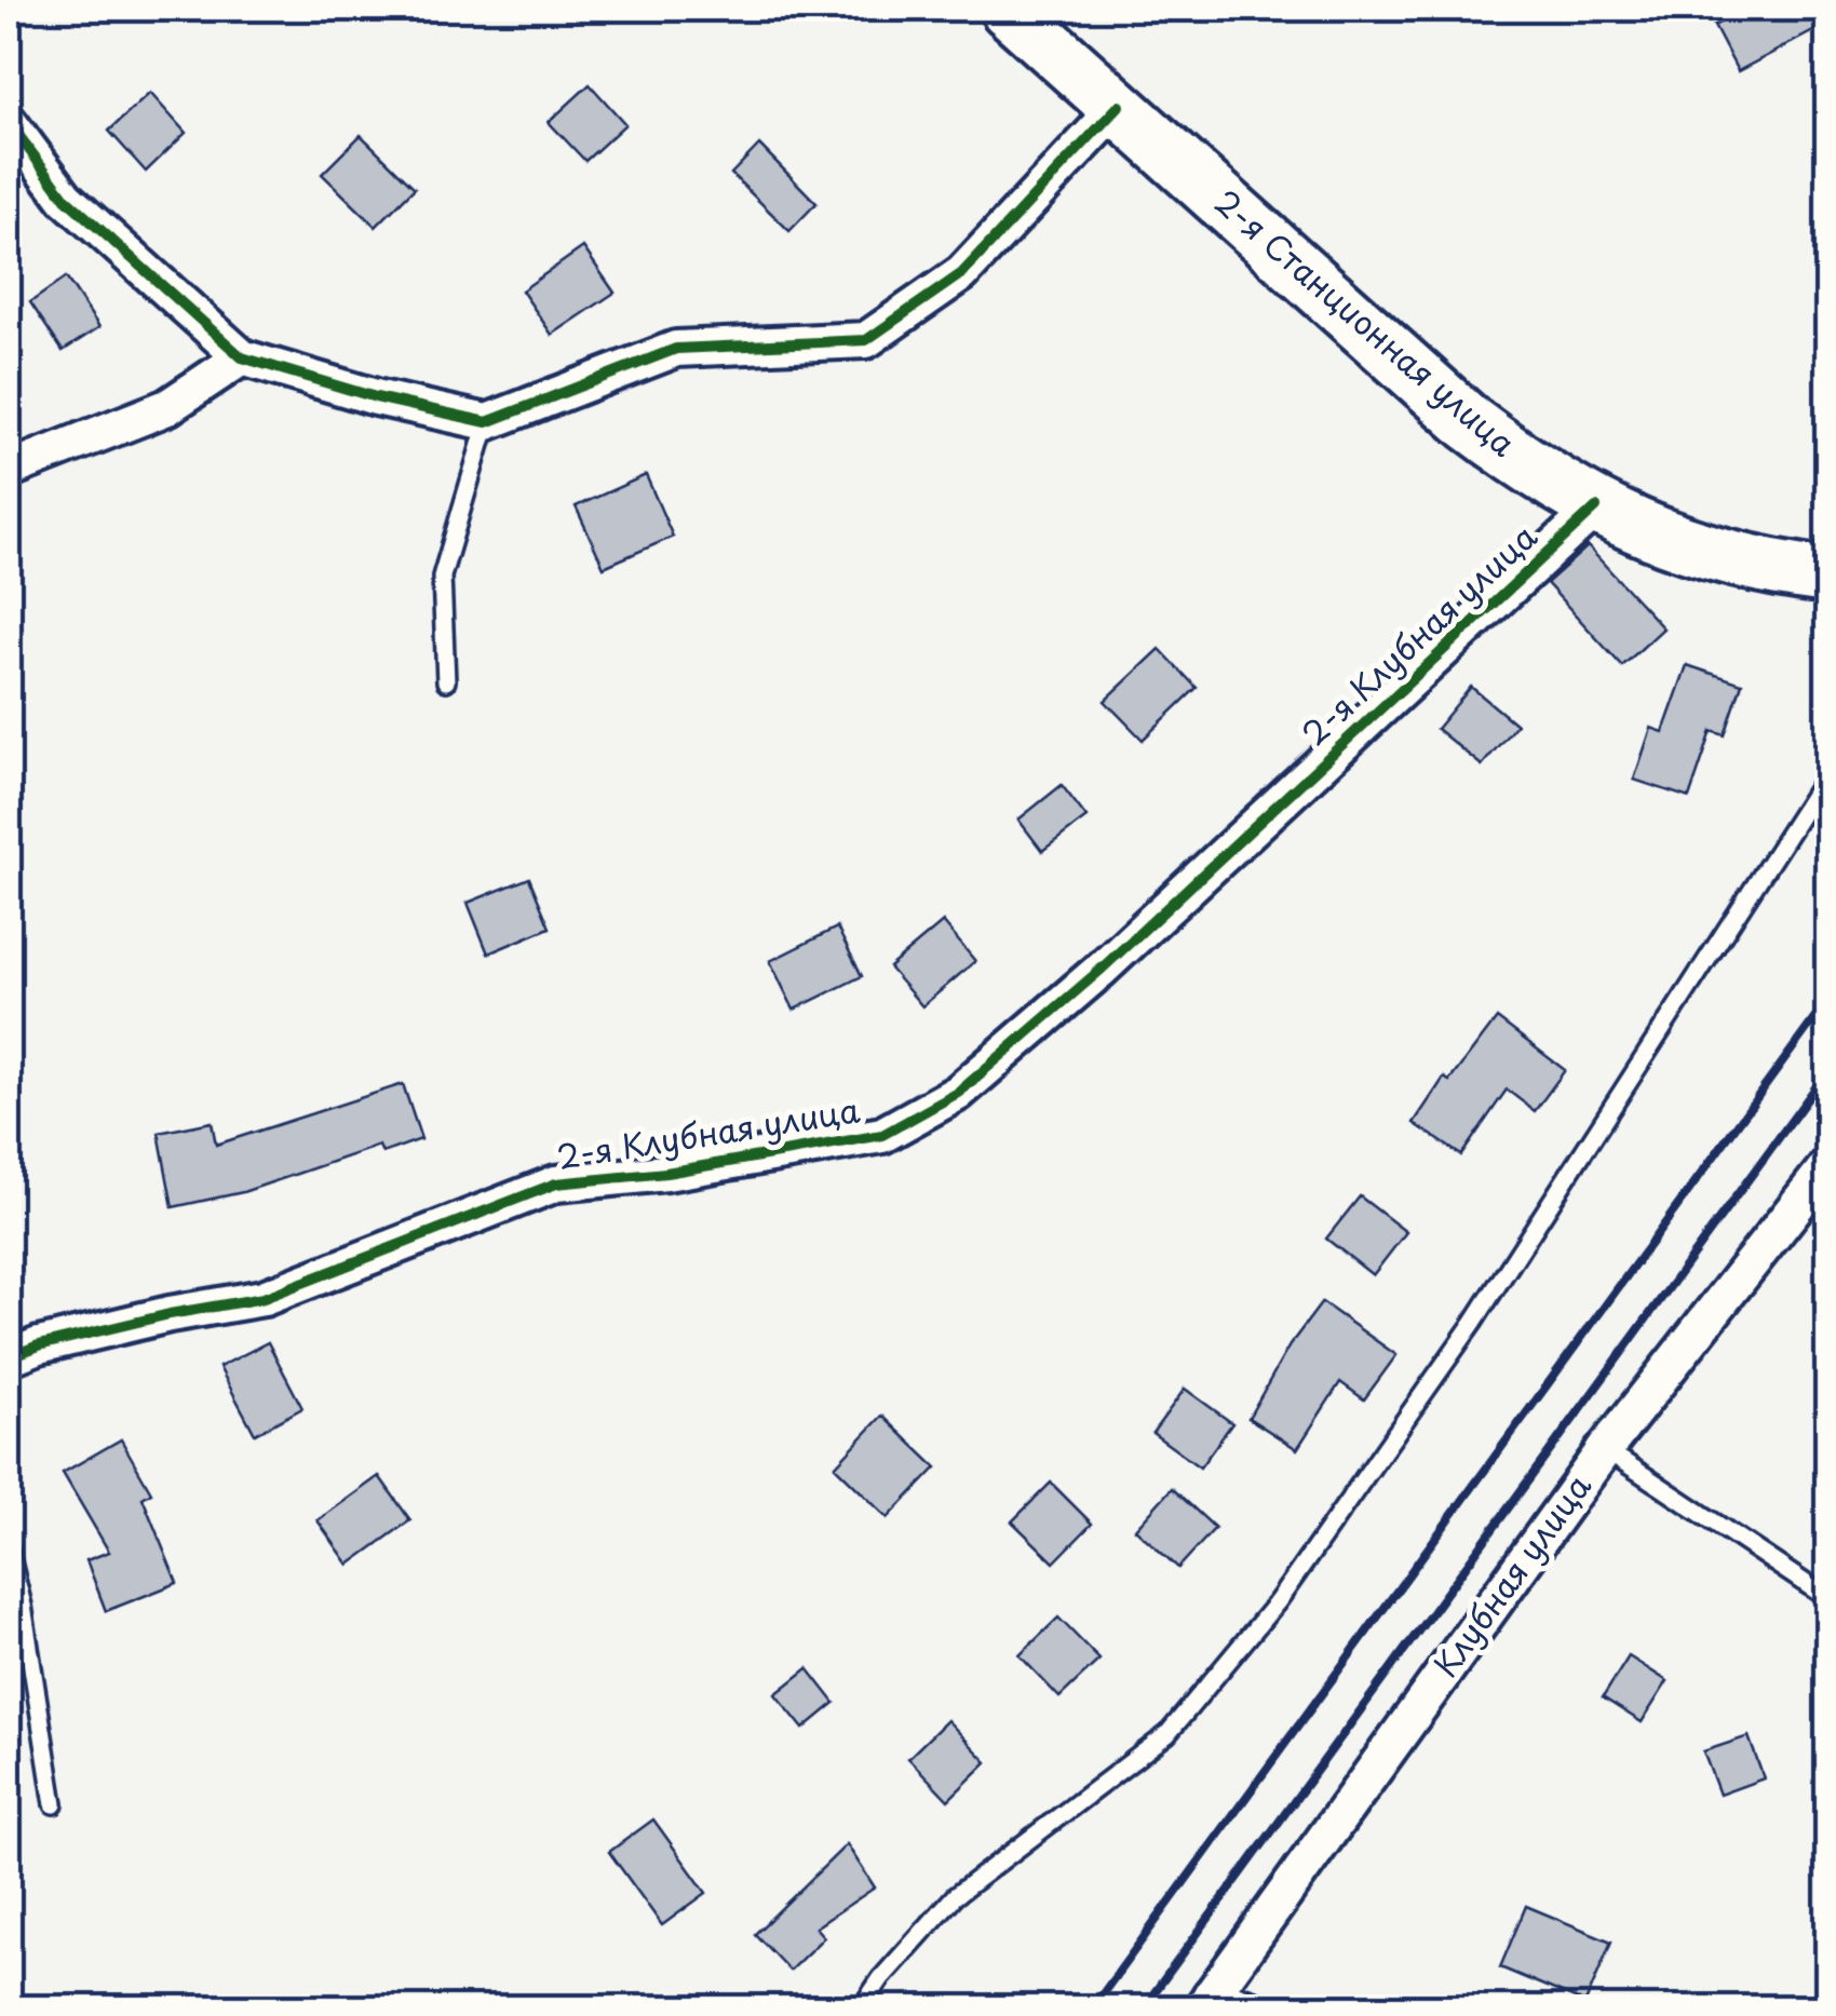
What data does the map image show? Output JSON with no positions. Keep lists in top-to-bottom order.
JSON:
{
  "streets": {
    "main road": ["2-я Станционная улица"],
    "street": ["2-я Клубная улица", "Клубная улица"]
  },
  "crossings": [
    ["2-я Станционная улица", "2-я Клубная улица"]
  ]
}
